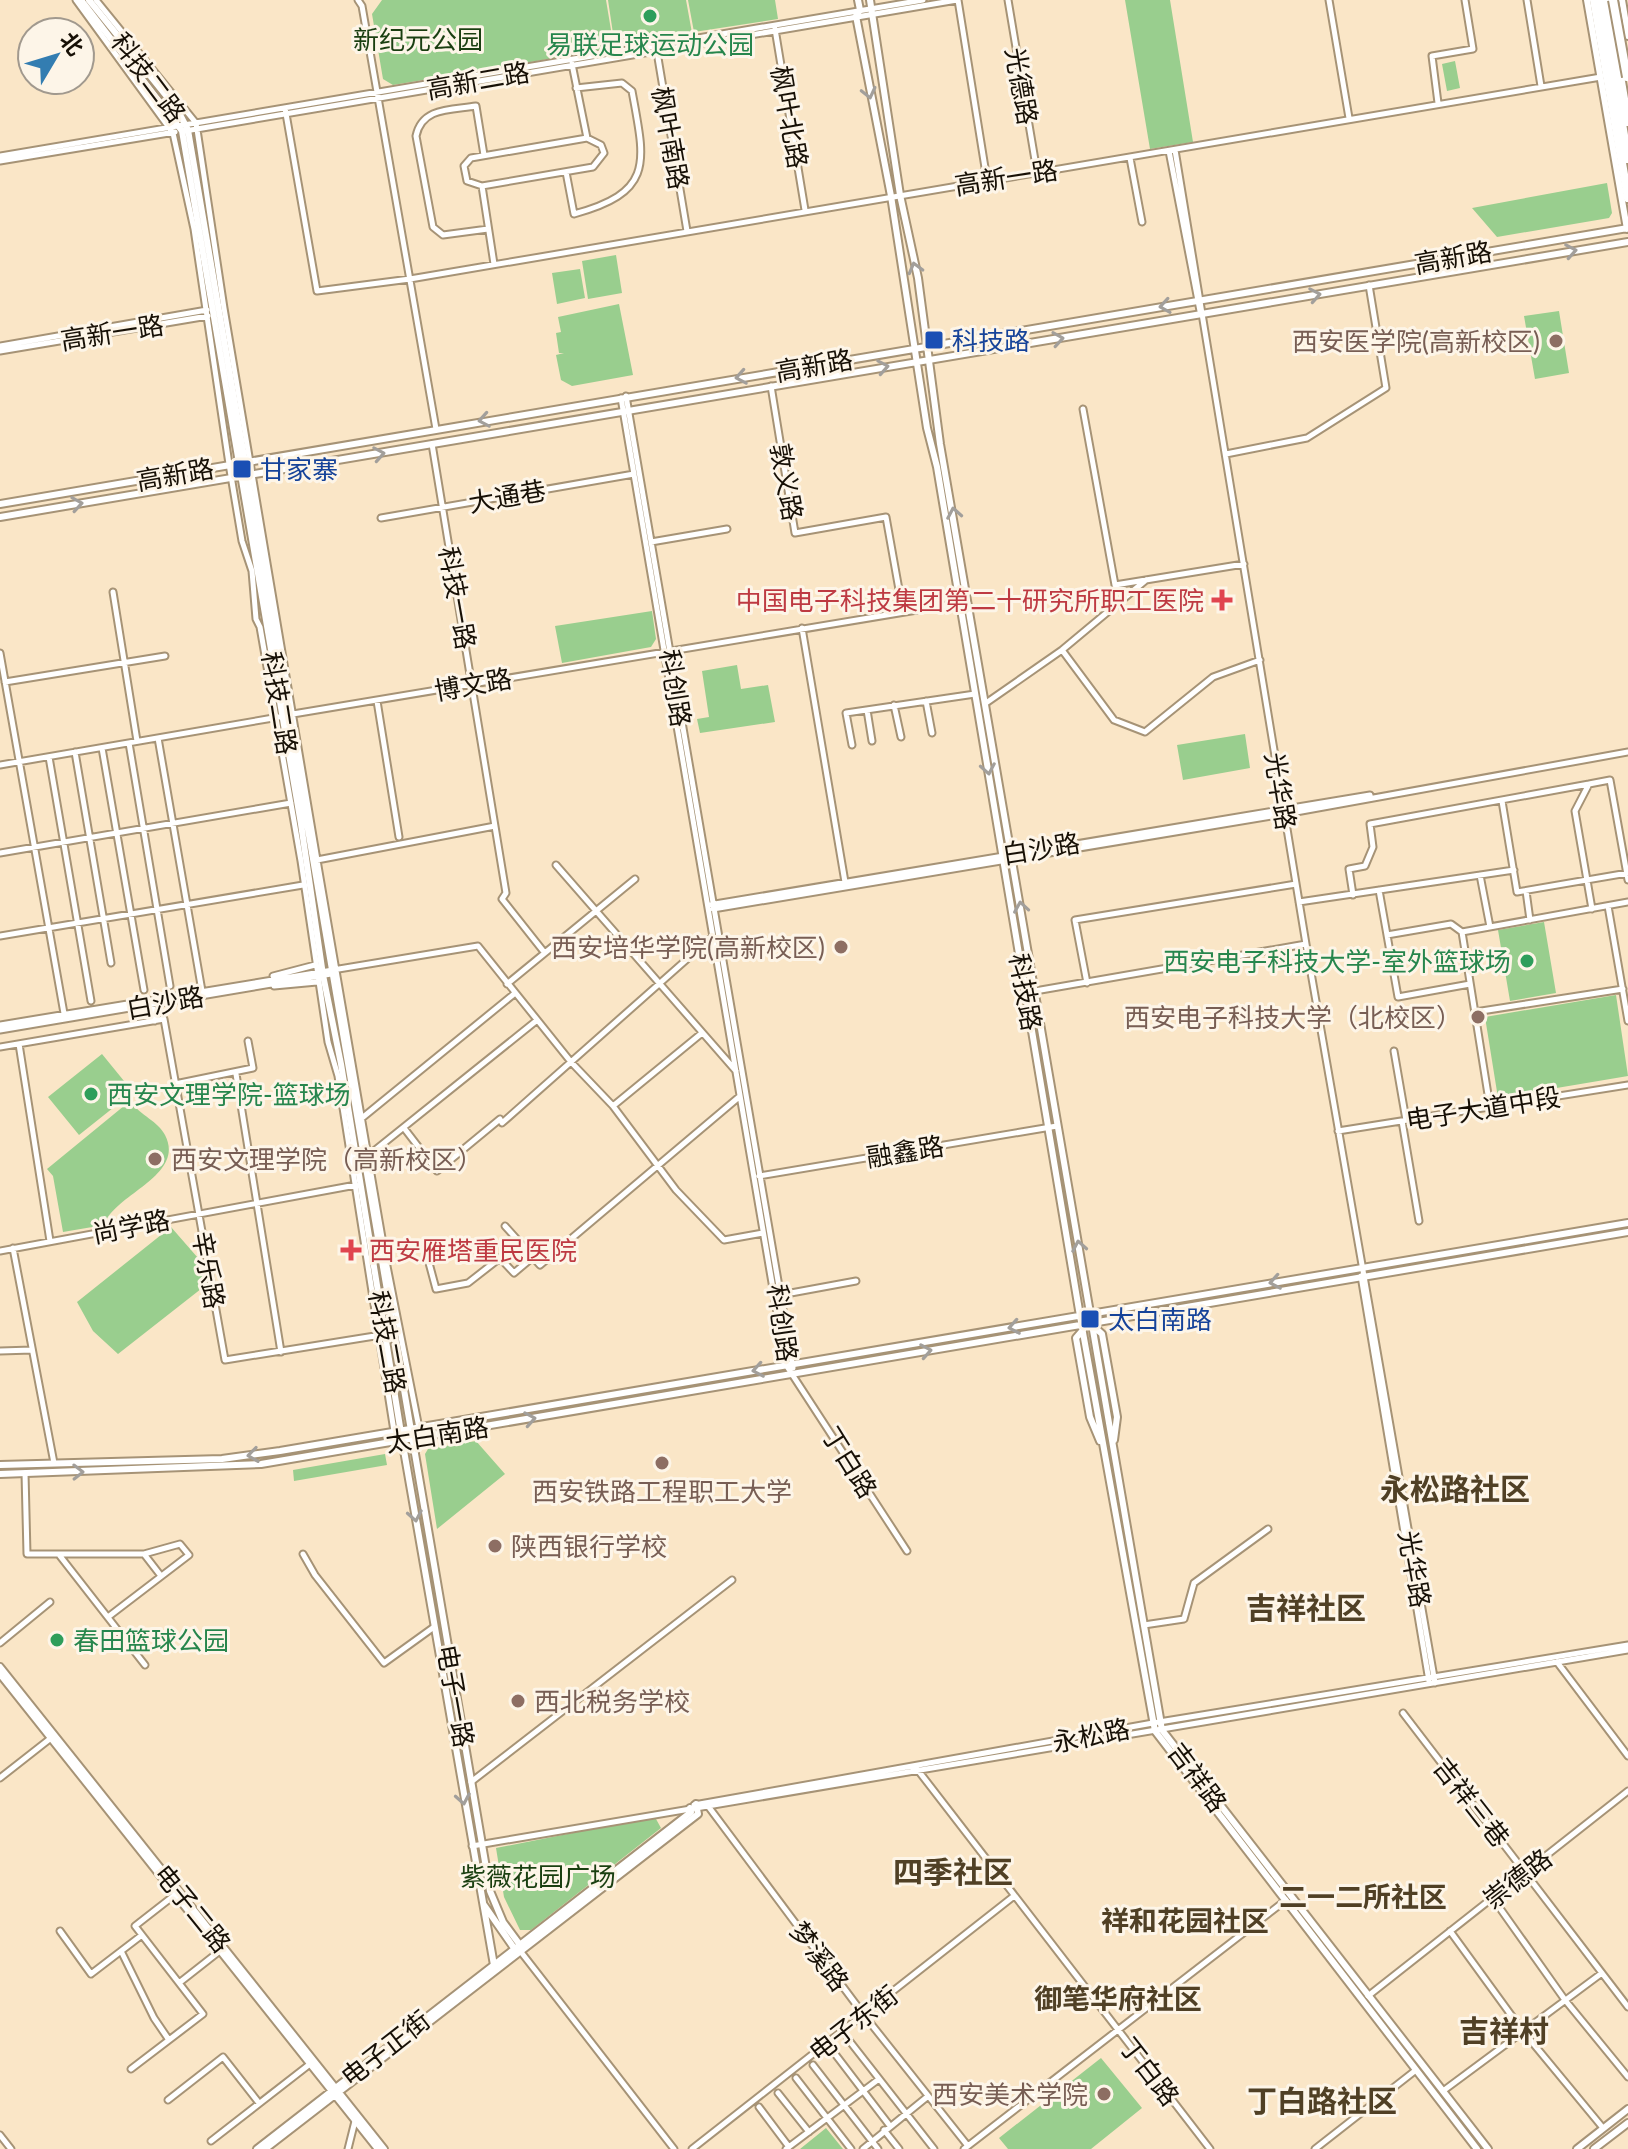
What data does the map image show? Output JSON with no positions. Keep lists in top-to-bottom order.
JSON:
{
  "streets": {
    "main road": [
      "科技二路",
      "高新路",
      "科技路",
      "太白南路",
      "电子一路",
      "吉祥路",
      "电子二路",
      "电子正街"
    ],
    "street": [
      "高新二路",
      "光德路",
      "枫叶北路",
      "枫叶南路",
      "高新一路",
      "敦义路",
      "大通巷",
      "科技一路",
      "博文路",
      "科创路",
      "光华路",
      "白沙路",
      "电子大道中段",
      "融鑫路",
      "尚学路",
      "辛乐路",
      "丁白路",
      "永松路",
      "吉祥三巷",
      "崇德路",
      "梦溪路",
      "电子东街"
    ]
  },
  "crossings": [
    ["科技二路", "高新二路"],
    ["科技二路", "高新一路"],
    ["科技二路", "高新路"],
    ["科技二路", "博文路"],
    ["科技二路", "白沙路"],
    ["科技二路", "辛乐路"],
    ["科技二路", "太白南路"],
    ["科技二路", "电子一路"],
    ["高新二路", "枫叶北路"],
    ["高新二路", "枫叶南路"],
    ["高新二路", "高新一路"],
    ["高新二路", "科技路"],
    ["光德路", "高新一路"],
    ["枫叶北路", "高新一路"],
    ["枫叶南路", "高新一路"],
    ["高新一路", "光华路"],
    ["高新一路", "科技路"],
    ["高新路", "敦义路"],
    ["高新路", "科技一路"],
    ["高新路", "科创路"],
    ["高新路", "光华路"],
    ["高新路", "科技路"],
    ["敦义路", "博文路"],
    ["大通巷", "科技一路"],
    ["大通巷", "科创路"],
    ["科技一路", "博文路"],
    ["博文路", "科创路"],
    ["科创路", "白沙路"],
    ["科创路", "融鑫路"],
    ["科创路", "太白南路"],
    ["科创路", "丁白路"],
    ["光华路", "白沙路"],
    ["光华路", "电子大道中段"],
    ["光华路", "太白南路"],
    ["光华路", "永松路"],
    ["白沙路", "科技路"],
    ["科技路", "融鑫路"],
    ["科技路", "太白南路"],
    ["科技路", "吉祥路"],
    ["尚学路", "辛乐路"],
    ["太白南路", "丁白路"],
    ["太白南路", "电子一路"],
    ["太白南路", "吉祥路"],
    ["丁白路", "永松路"],
    ["丁白路", "电子东街"],
    ["电子一路", "永松路"],
    ["电子一路", "电子正街"],
    ["永松路", "吉祥路"],
    ["永松路", "梦溪路"],
    ["吉祥路", "崇德路"],
    ["吉祥三巷", "崇德路"],
    ["电子二路", "电子正街"],
    ["梦溪路", "电子东街"]
  ],
  "districts": [
    "永松路社区",
    "吉祥社区",
    "四季社区",
    "二一二所社区",
    "祥和花园社区",
    "御笔华府社区",
    "吉祥村",
    "丁白路社区"
  ],
  "parks": ["新纪元公园", "紫薇花园广场"],
  "places": {
    "other": [
      "易联足球运动公园",
      "西安医学院(高新校区)",
      "西安培华学院(高新校区)",
      "西安电子科技大学-室外篮球场",
      "西安电子科技大学（北校区）",
      "西安文理学院-篮球场",
      "西安文理学院（高新校区）",
      "西安铁路工程职工大学",
      "陕西银行学校",
      "春田篮球公园",
      "西北税务学校",
      "西安美术学院"
    ],
    "transit": ["科技路", "甘家寨", "太白南路"],
    "health": ["中国电子科技集团第二十研究所职工医院", "西安雁塔重民医院"]
  },
  "north": "top right"
}
